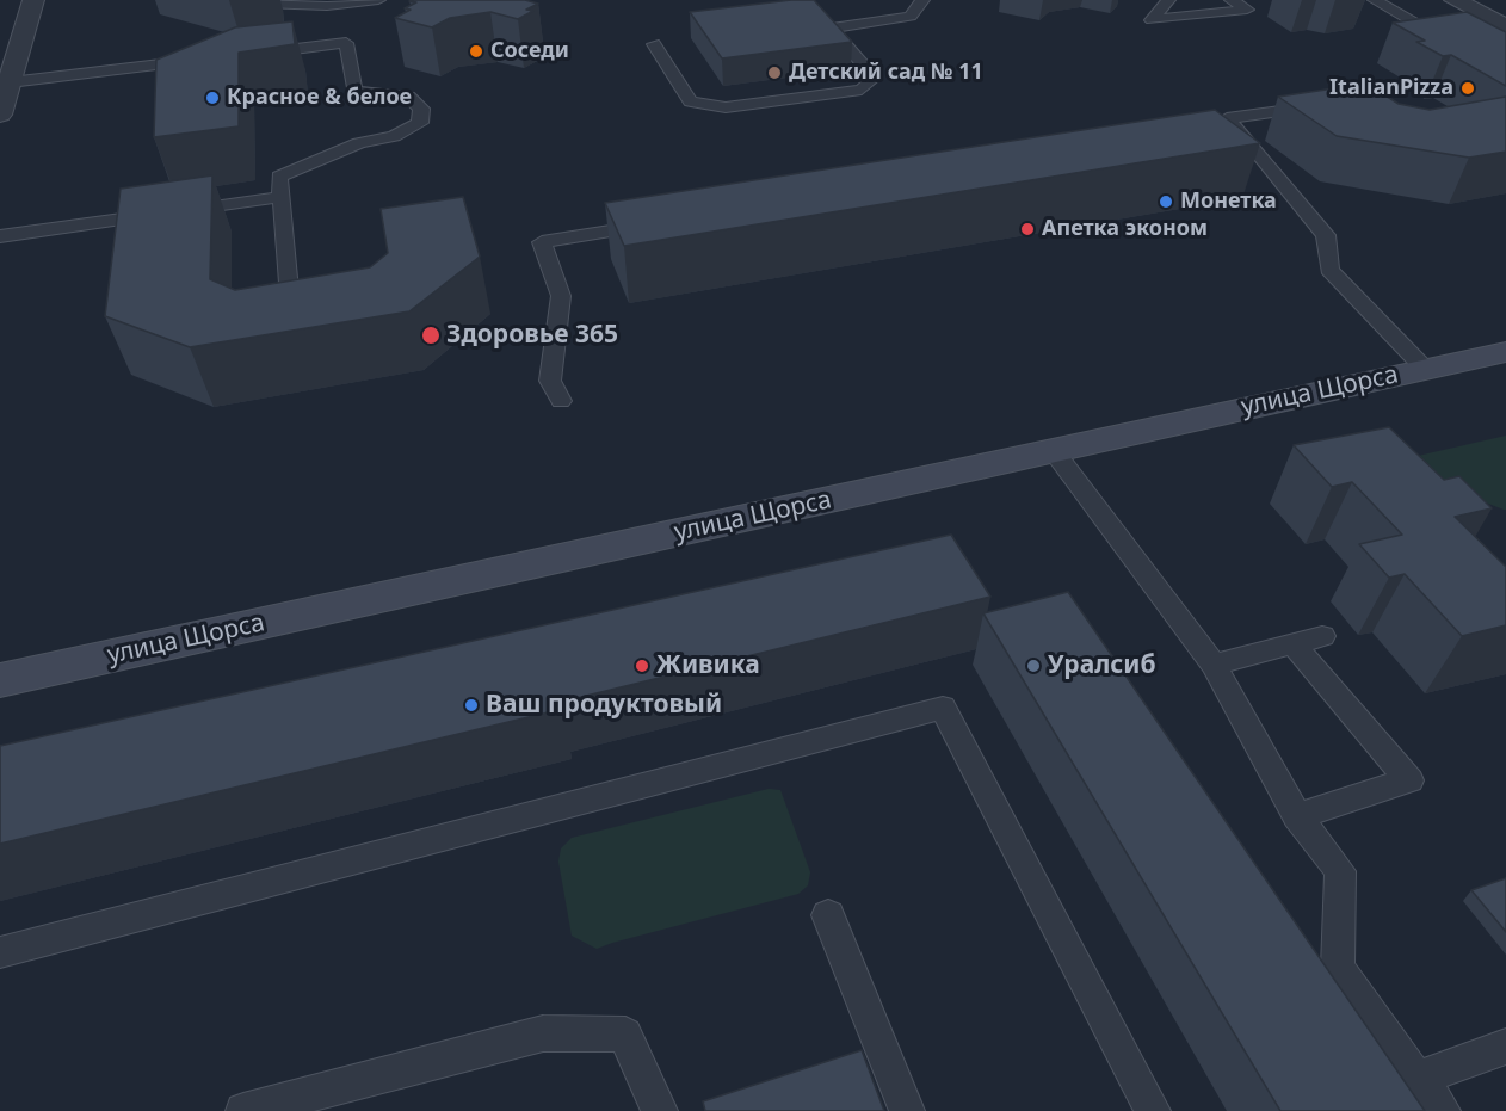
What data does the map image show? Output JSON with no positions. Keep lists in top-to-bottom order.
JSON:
{
  "streets": {
    "main road": ["улица Щорса"]
  },
  "places": [
    "Соседи",
    "Детский сад № 11",
    "ItalianPizza",
    "Красное & белое",
    "Монетка",
    "Апетка эконом",
    "Здоровье 365",
    "Живика",
    "Уралсиб",
    "Ваш продуктовый"
  ]
}
